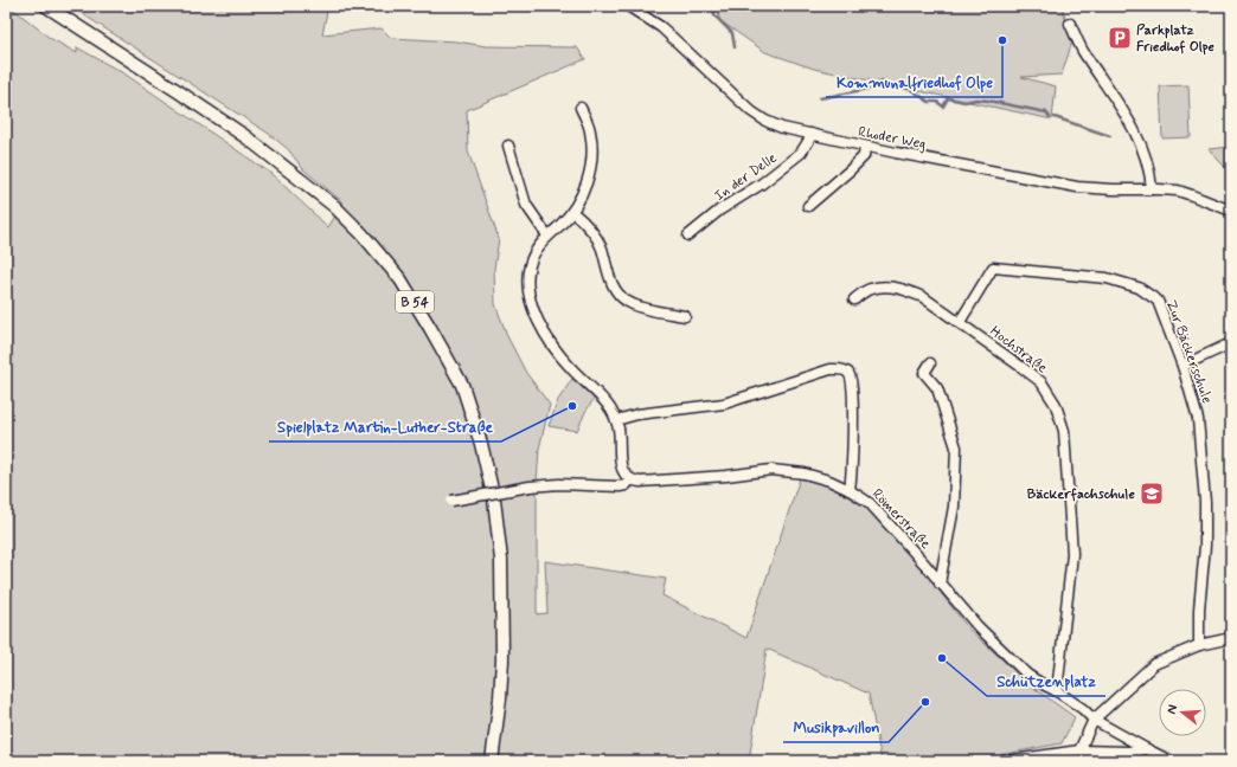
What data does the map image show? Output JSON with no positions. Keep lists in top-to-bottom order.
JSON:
{
  "streets": {
    "main road": ["B 54"],
    "street": [
      "Rhoder Weg",
      "In der Delle",
      "Hochstraße",
      "Zur Bäckerschule",
      "Römerstraße"
    ]
  },
  "crossings": [
    ["Rhoder Weg", "In der Delle"],
    ["Hochstraße", "Zur Bäckerschule"],
    ["Hochstraße", "Römerstraße"]
  ],
  "places": {
    "parking": ["Parkplatz Friedhof Olpe"],
    "other": [
      "Kommunalfriedhof Olpe",
      "Spielplatz Martin-Luther-Straße",
      "Schützenplatz",
      "Musikpavillon"
    ],
    "school or university": ["Bäckerfachschule"]
  },
  "north": "left"
}
